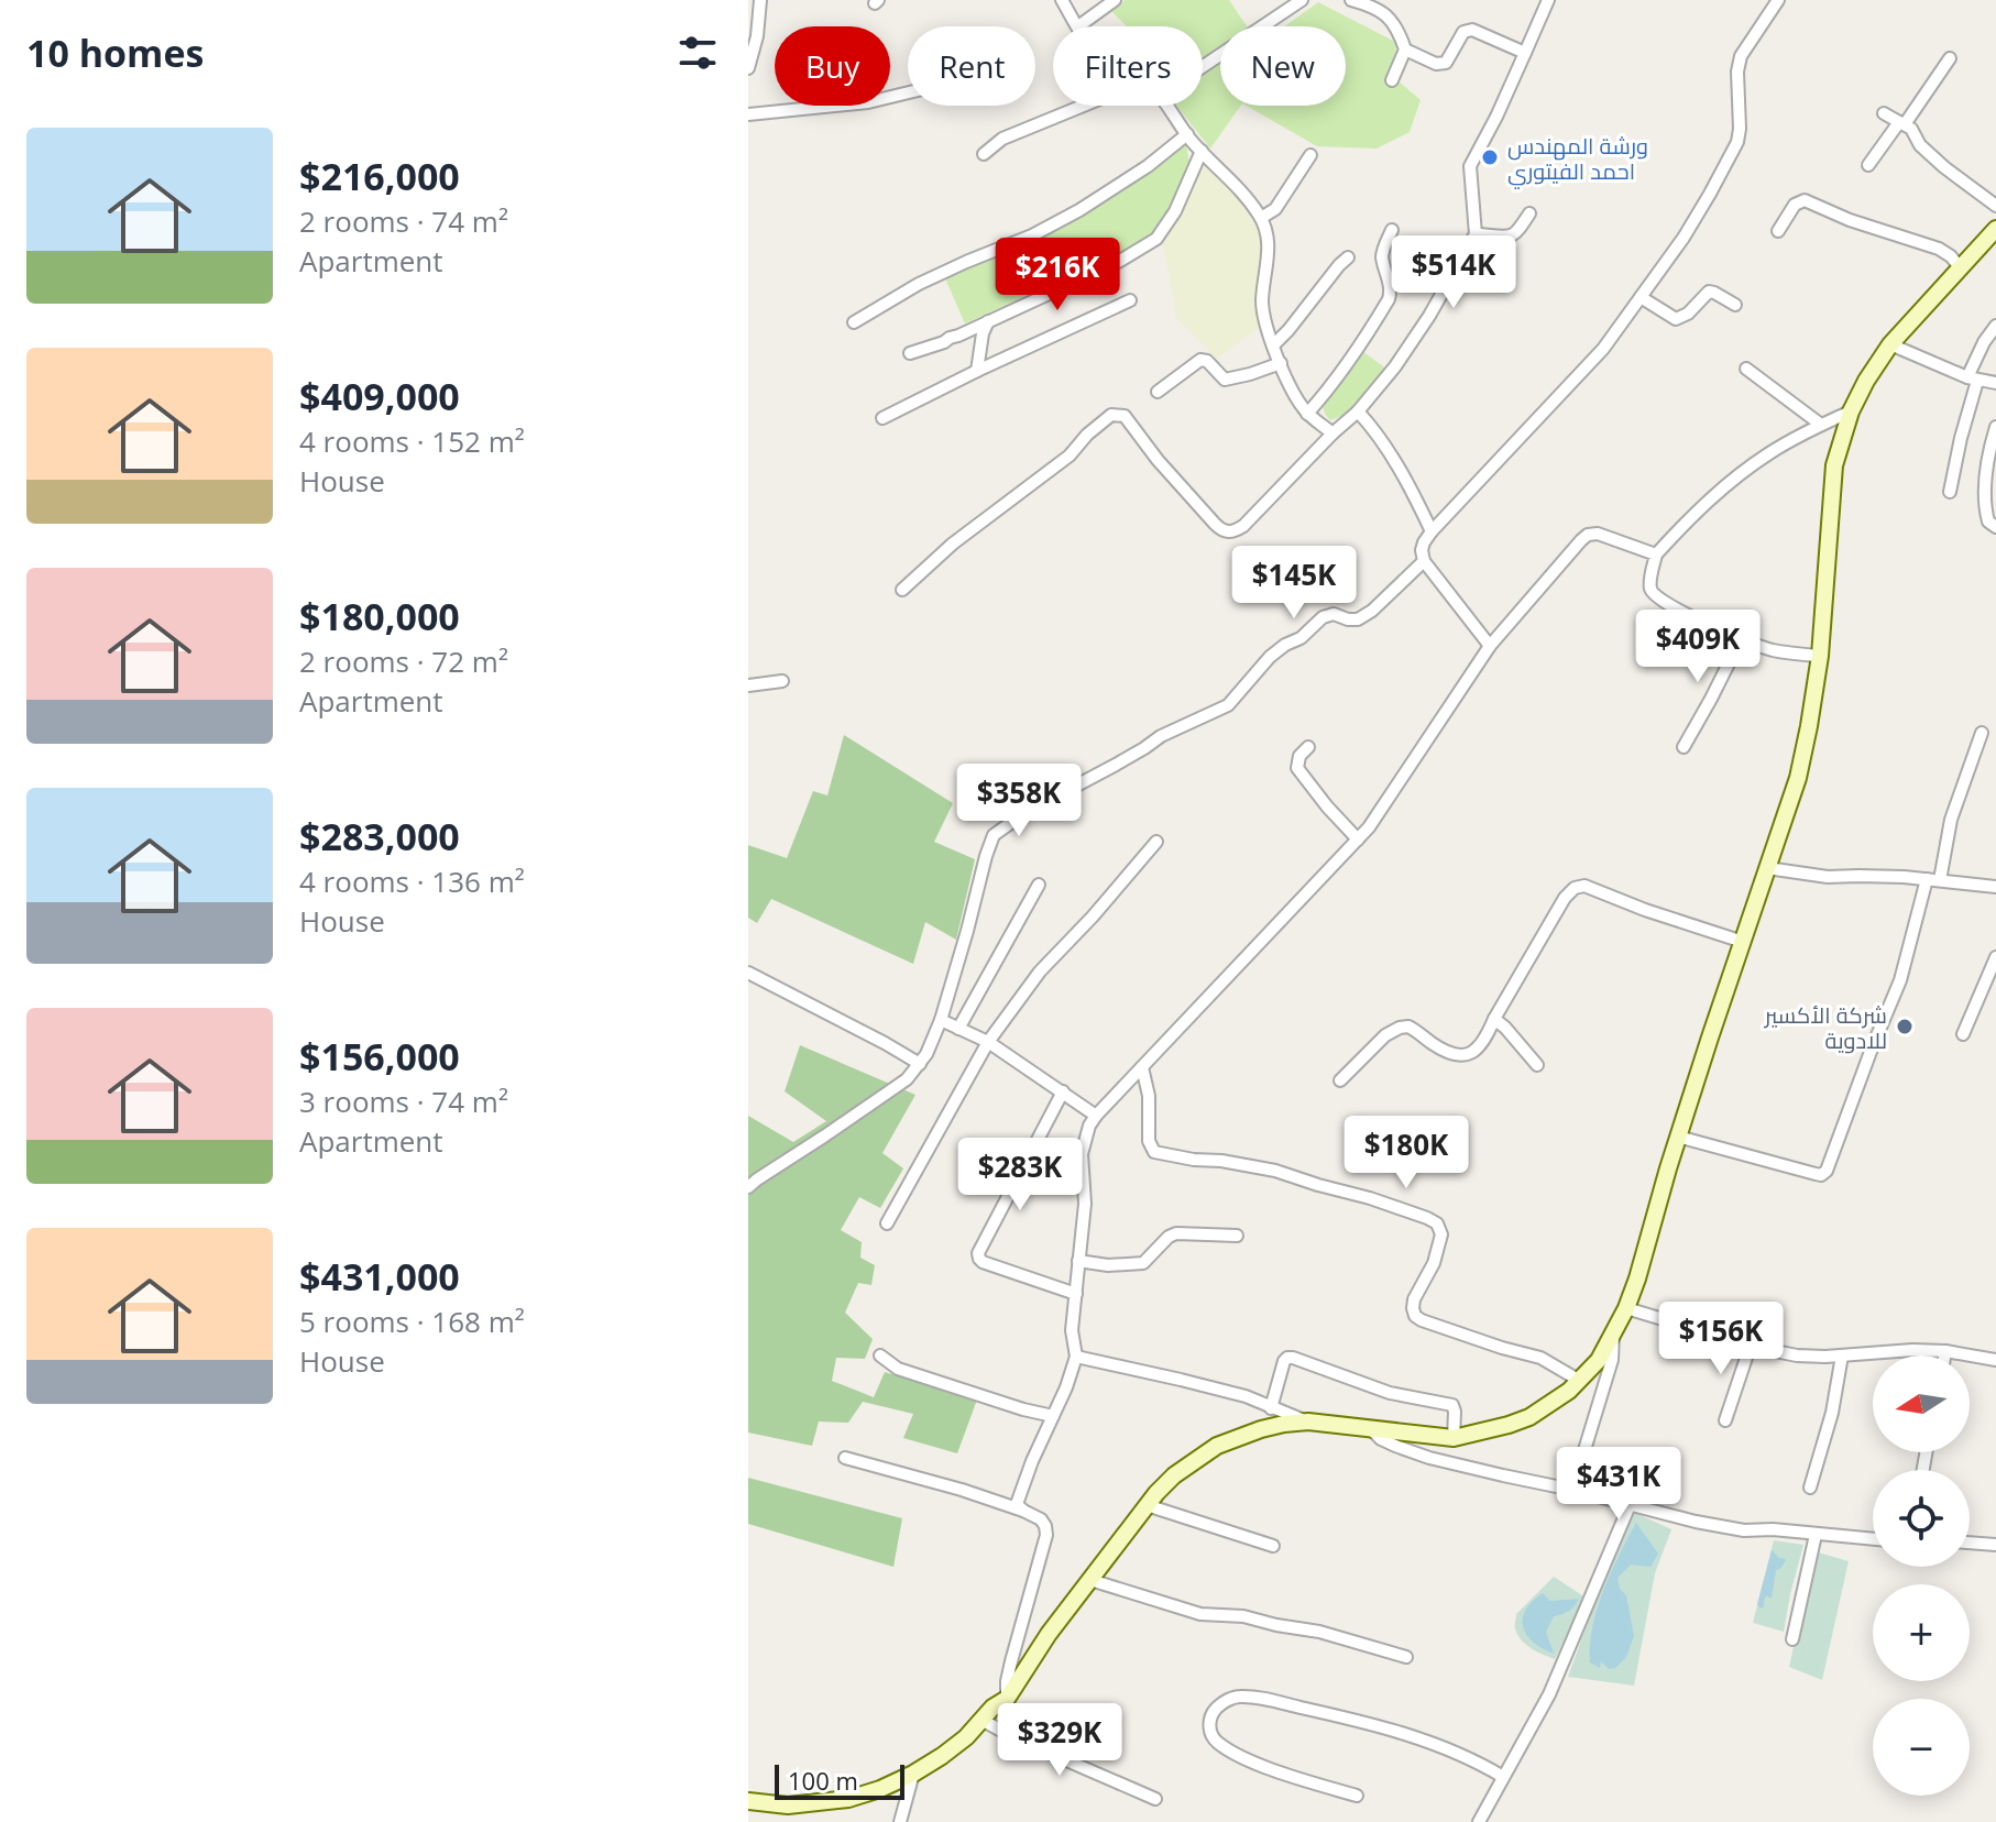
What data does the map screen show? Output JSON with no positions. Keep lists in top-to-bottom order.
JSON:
{
  "places": ["ورشة المهندس احمد الفيتوري", "شركة الأكسير للادوية"],
  "scale_bar": "100 m",
  "north": "left",
  "page": {
    "heading": "10 homes",
    "chip": [
      "Buy",
      "Rent",
      "Filters",
      "New"
    ],
    "list": [
      {
        "name": "$216,000",
        "note": "2 rooms · 74 m² · Apartment"
      },
      {
        "name": "$409,000",
        "note": "4 rooms · 152 m² · House"
      },
      {
        "name": "$180,000",
        "note": "2 rooms · 72 m² · Apartment"
      },
      {
        "name": "$283,000",
        "note": "4 rooms · 136 m² · House"
      },
      {
        "name": "$156,000",
        "note": "3 rooms · 74 m² · Apartment"
      },
      {
        "name": "$431,000",
        "note": "5 rooms · 168 m² · House"
      }
    ],
    "price": [
      "$514K",
      "$216K",
      "$145K",
      "$409K",
      "$358K",
      "$180K",
      "$283K",
      "$156K",
      "$431K",
      "$329K"
    ],
    "map_buttons": ["+", "−"],
    "scale": "100 m"
  }
}
